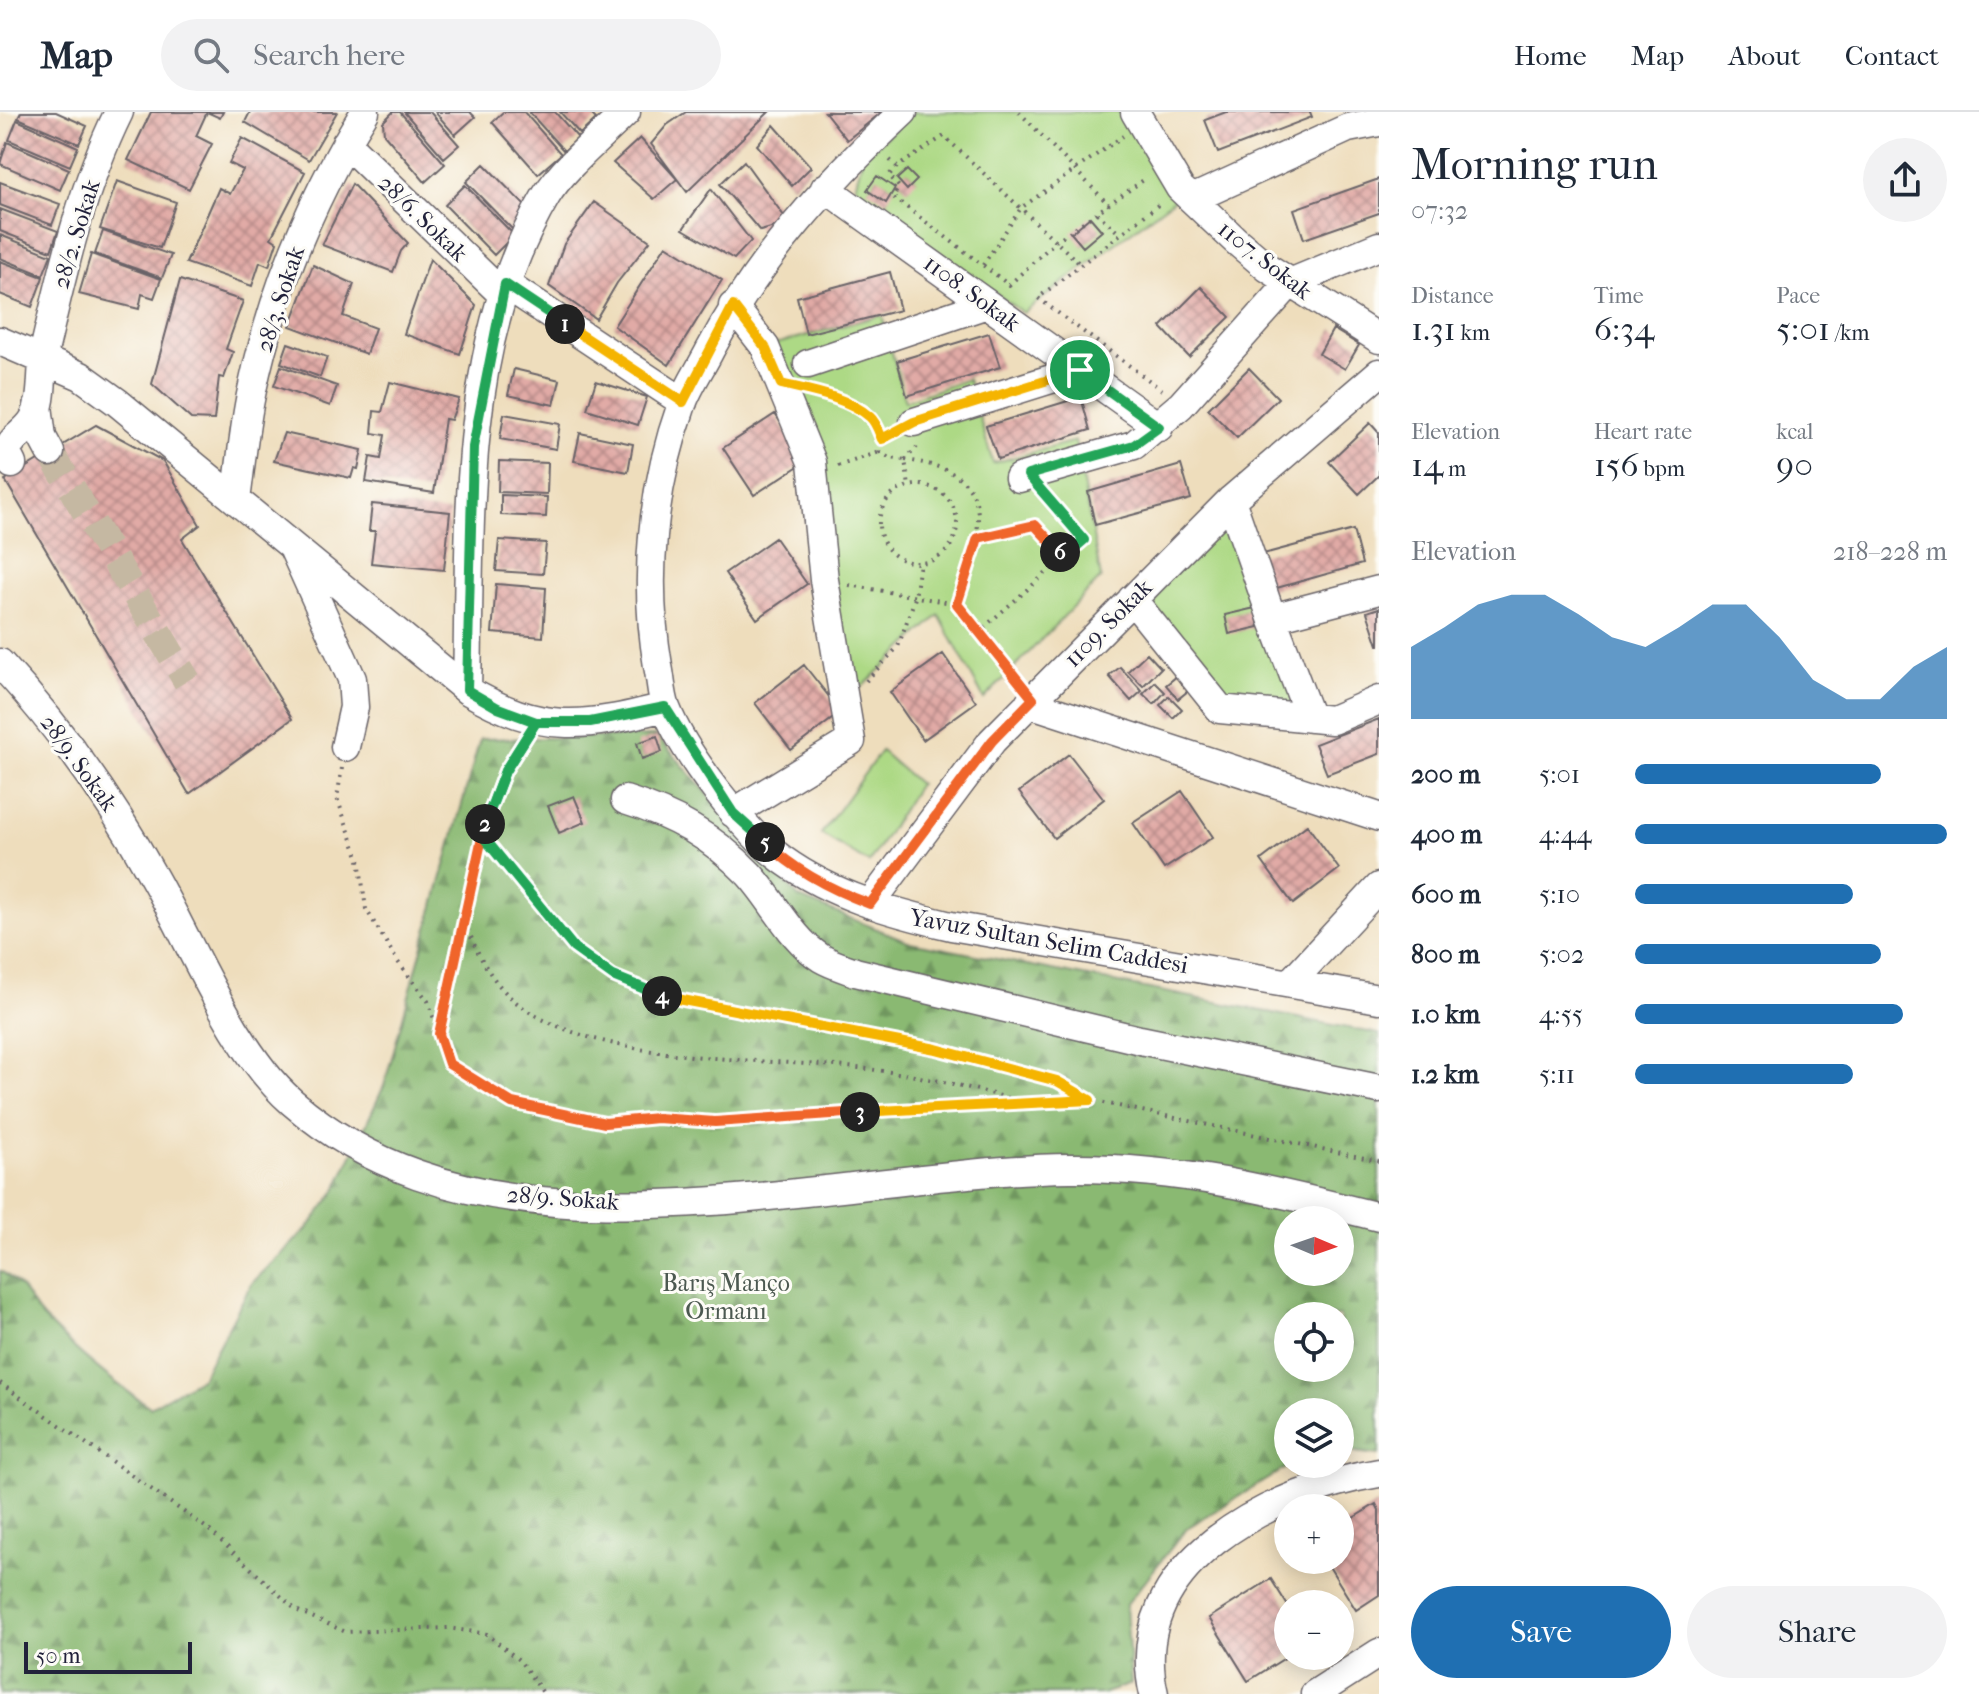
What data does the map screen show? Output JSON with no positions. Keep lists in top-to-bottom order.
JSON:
{
  "streets": {
    "street": [
      "28/6. Sokak",
      "28/2. Sokak",
      "1107. Sokak",
      "1108. Sokak",
      "28/3. Sokak",
      "1109. Sokak",
      "28/9. Sokak",
      "Yavuz Sultan Selim Caddesi"
    ]
  },
  "crossings": [
    ["28/6. Sokak", "28/3. Sokak"],
    ["28/6. Sokak", "Yavuz Sultan Selim Caddesi"],
    ["1108. Sokak", "Yavuz Sultan Selim Caddesi"],
    ["1109. Sokak", "Yavuz Sultan Selim Caddesi"]
  ],
  "parks": ["Barış Manço Ormanı"],
  "scale_bar": "50 m",
  "north": "right",
  "page": {
    "header": "Map",
    "search": "Search here",
    "nav": [
      "Home",
      "Map",
      "About",
      "Contact"
    ],
    "heading": ["Morning run", "07:32"],
    "stats": [
      ["Distance", "1.31 km"],
      ["Time", "6:34"],
      ["Pace", "5:01 /km"],
      ["Elevation", "14 m"],
      ["Heart rate", "156 bpm"],
      ["kcal", "90"]
    ],
    "pins": [
      "1",
      "6",
      "2",
      "5",
      "4",
      "3"
    ],
    "chart": ["Elevation", "218–228 m"],
    "list": [
      {
        "name": "200 m",
        "note": "5:01"
      },
      {
        "name": "400 m",
        "note": "4:44"
      },
      {
        "name": "600 m",
        "note": "5:10"
      },
      {
        "name": "800 m",
        "note": "5:02"
      },
      {
        "name": "1.0 km",
        "note": "4:55"
      },
      {
        "name": "1.2 km",
        "note": "5:11"
      }
    ],
    "map_buttons": ["+", "−"],
    "buttons": ["Save", "Share"],
    "scale": "50 m"
  }
}
